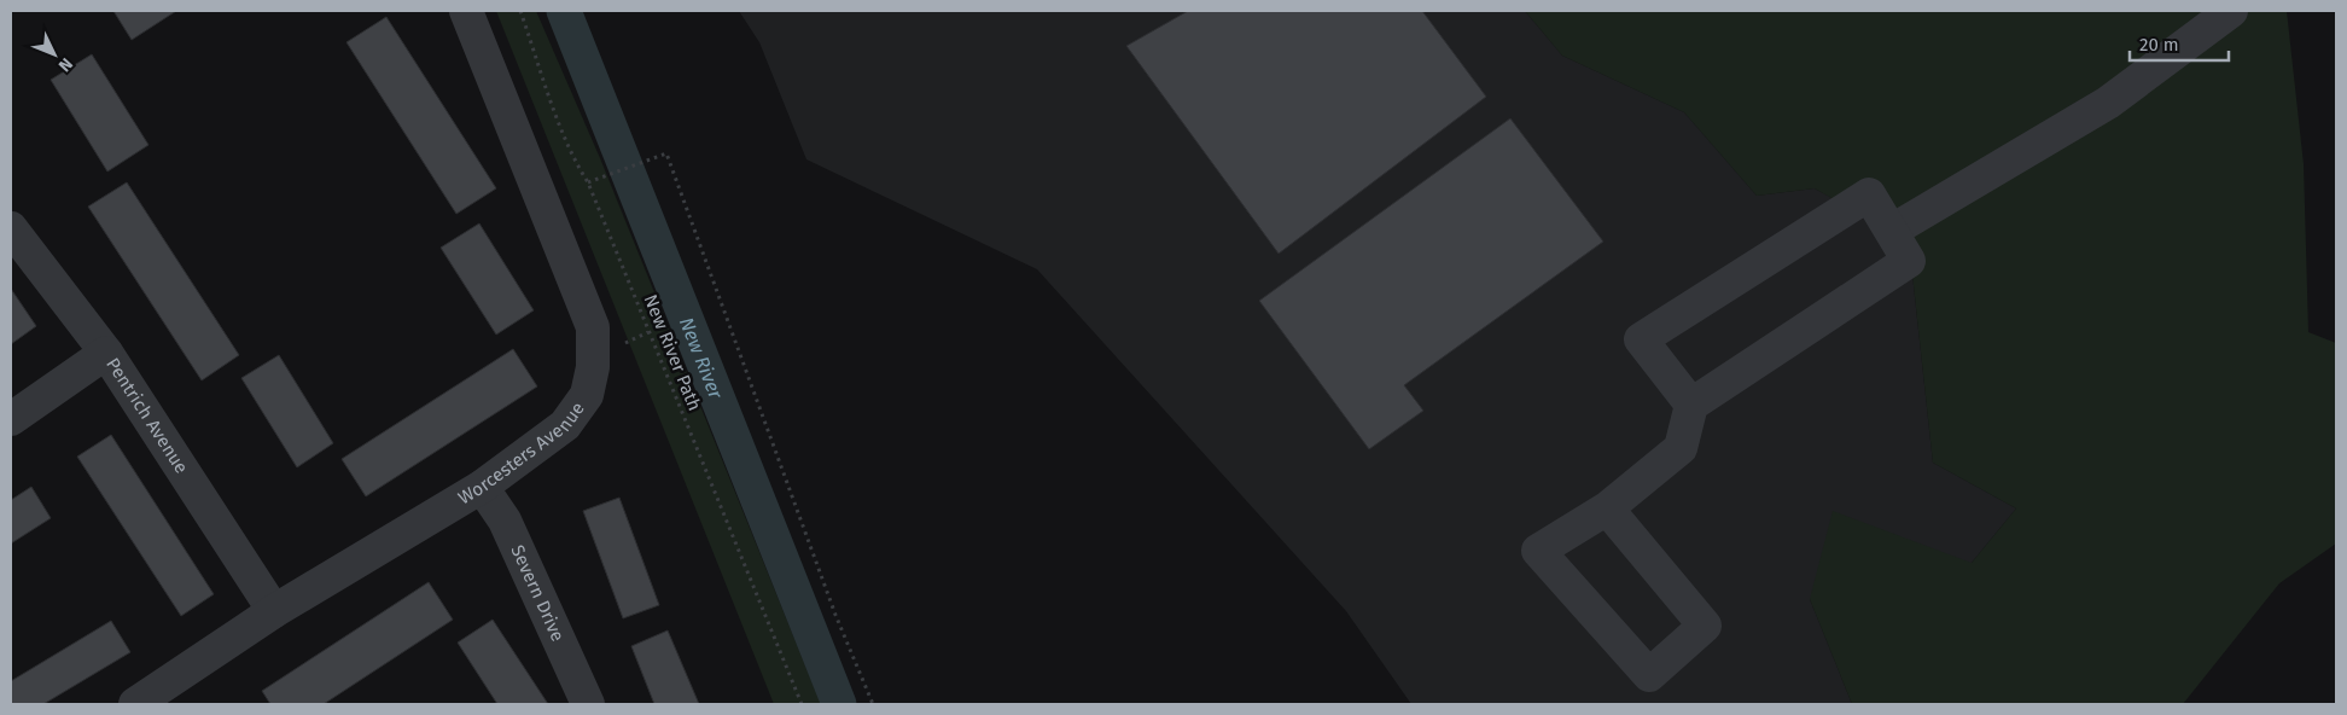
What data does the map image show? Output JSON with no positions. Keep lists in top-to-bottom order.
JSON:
{
  "streets": {
    "street": ["Pentrich Avenue", "Worcesters Avenue", "Severn Drive"],
    "path": ["New River Path"]
  },
  "crossings": [
    ["Pentrich Avenue", "Worcesters Avenue"],
    ["Worcesters Avenue", "Severn Drive"]
  ],
  "water": ["New River"],
  "scale_bar": "20 m",
  "north": "bottom right"
}
